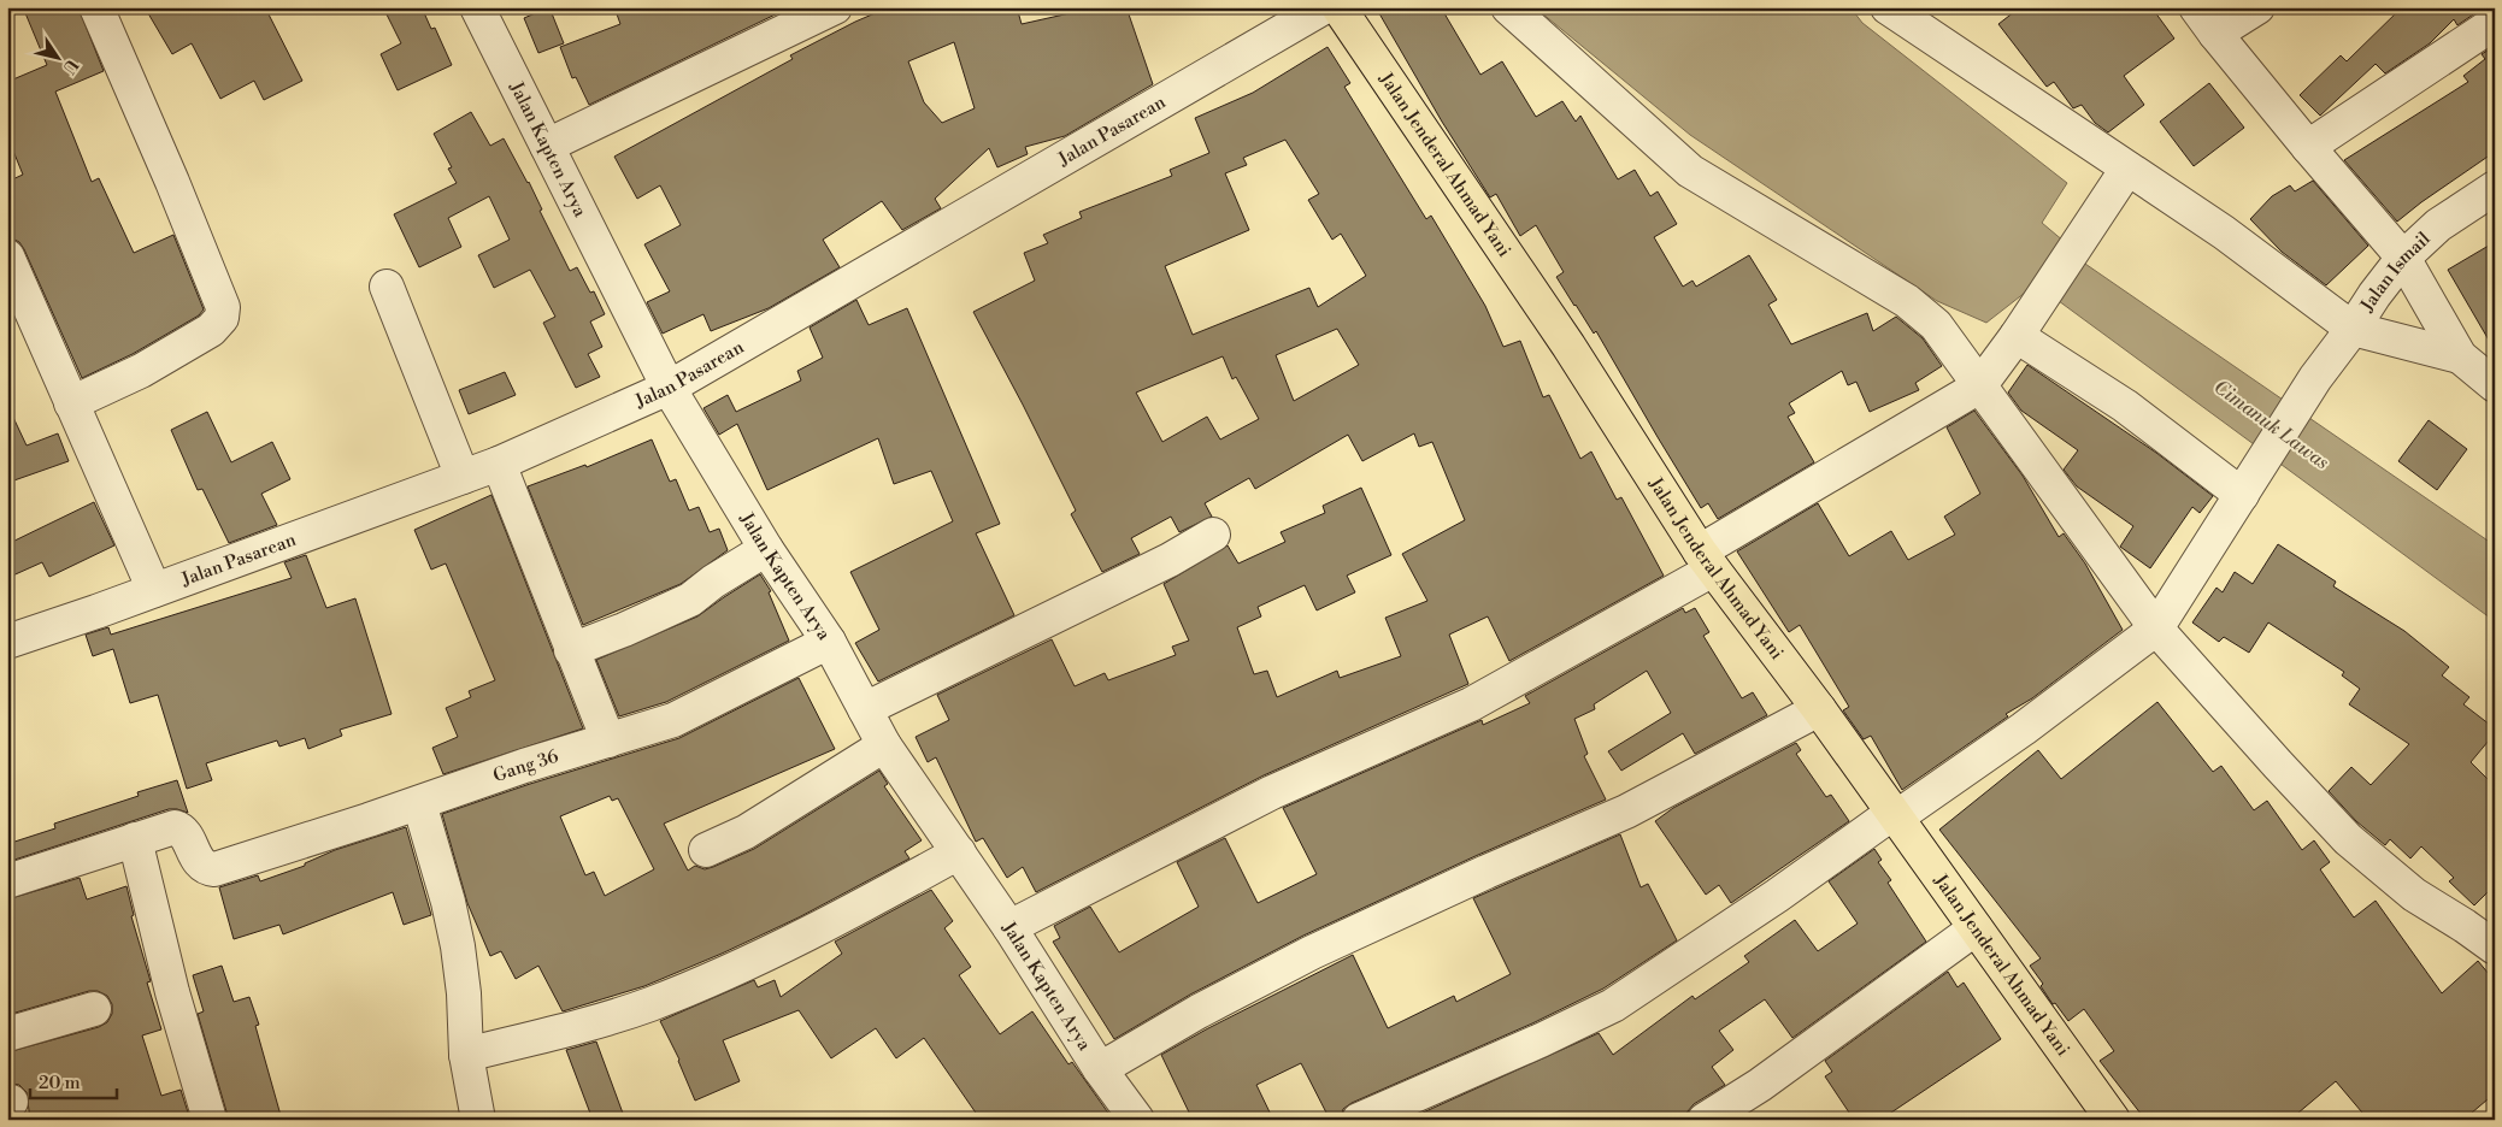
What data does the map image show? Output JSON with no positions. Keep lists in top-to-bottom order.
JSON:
{
  "streets": {
    "main road": ["Jalan Jenderal Ahmad Yani"],
    "street": [
      "Jalan Pasarean",
      "Jalan Kapten Arya",
      "Jalan Ismail",
      "Gang 36"
    ]
  },
  "crossings": [
    ["Jalan Pasarean", "Jalan Kapten Arya"],
    ["Jalan Kapten Arya", "Gang 36"]
  ],
  "water": ["Cimanuk Lawas"],
  "scale_bar": "20 m",
  "north": "bottom right"
}
